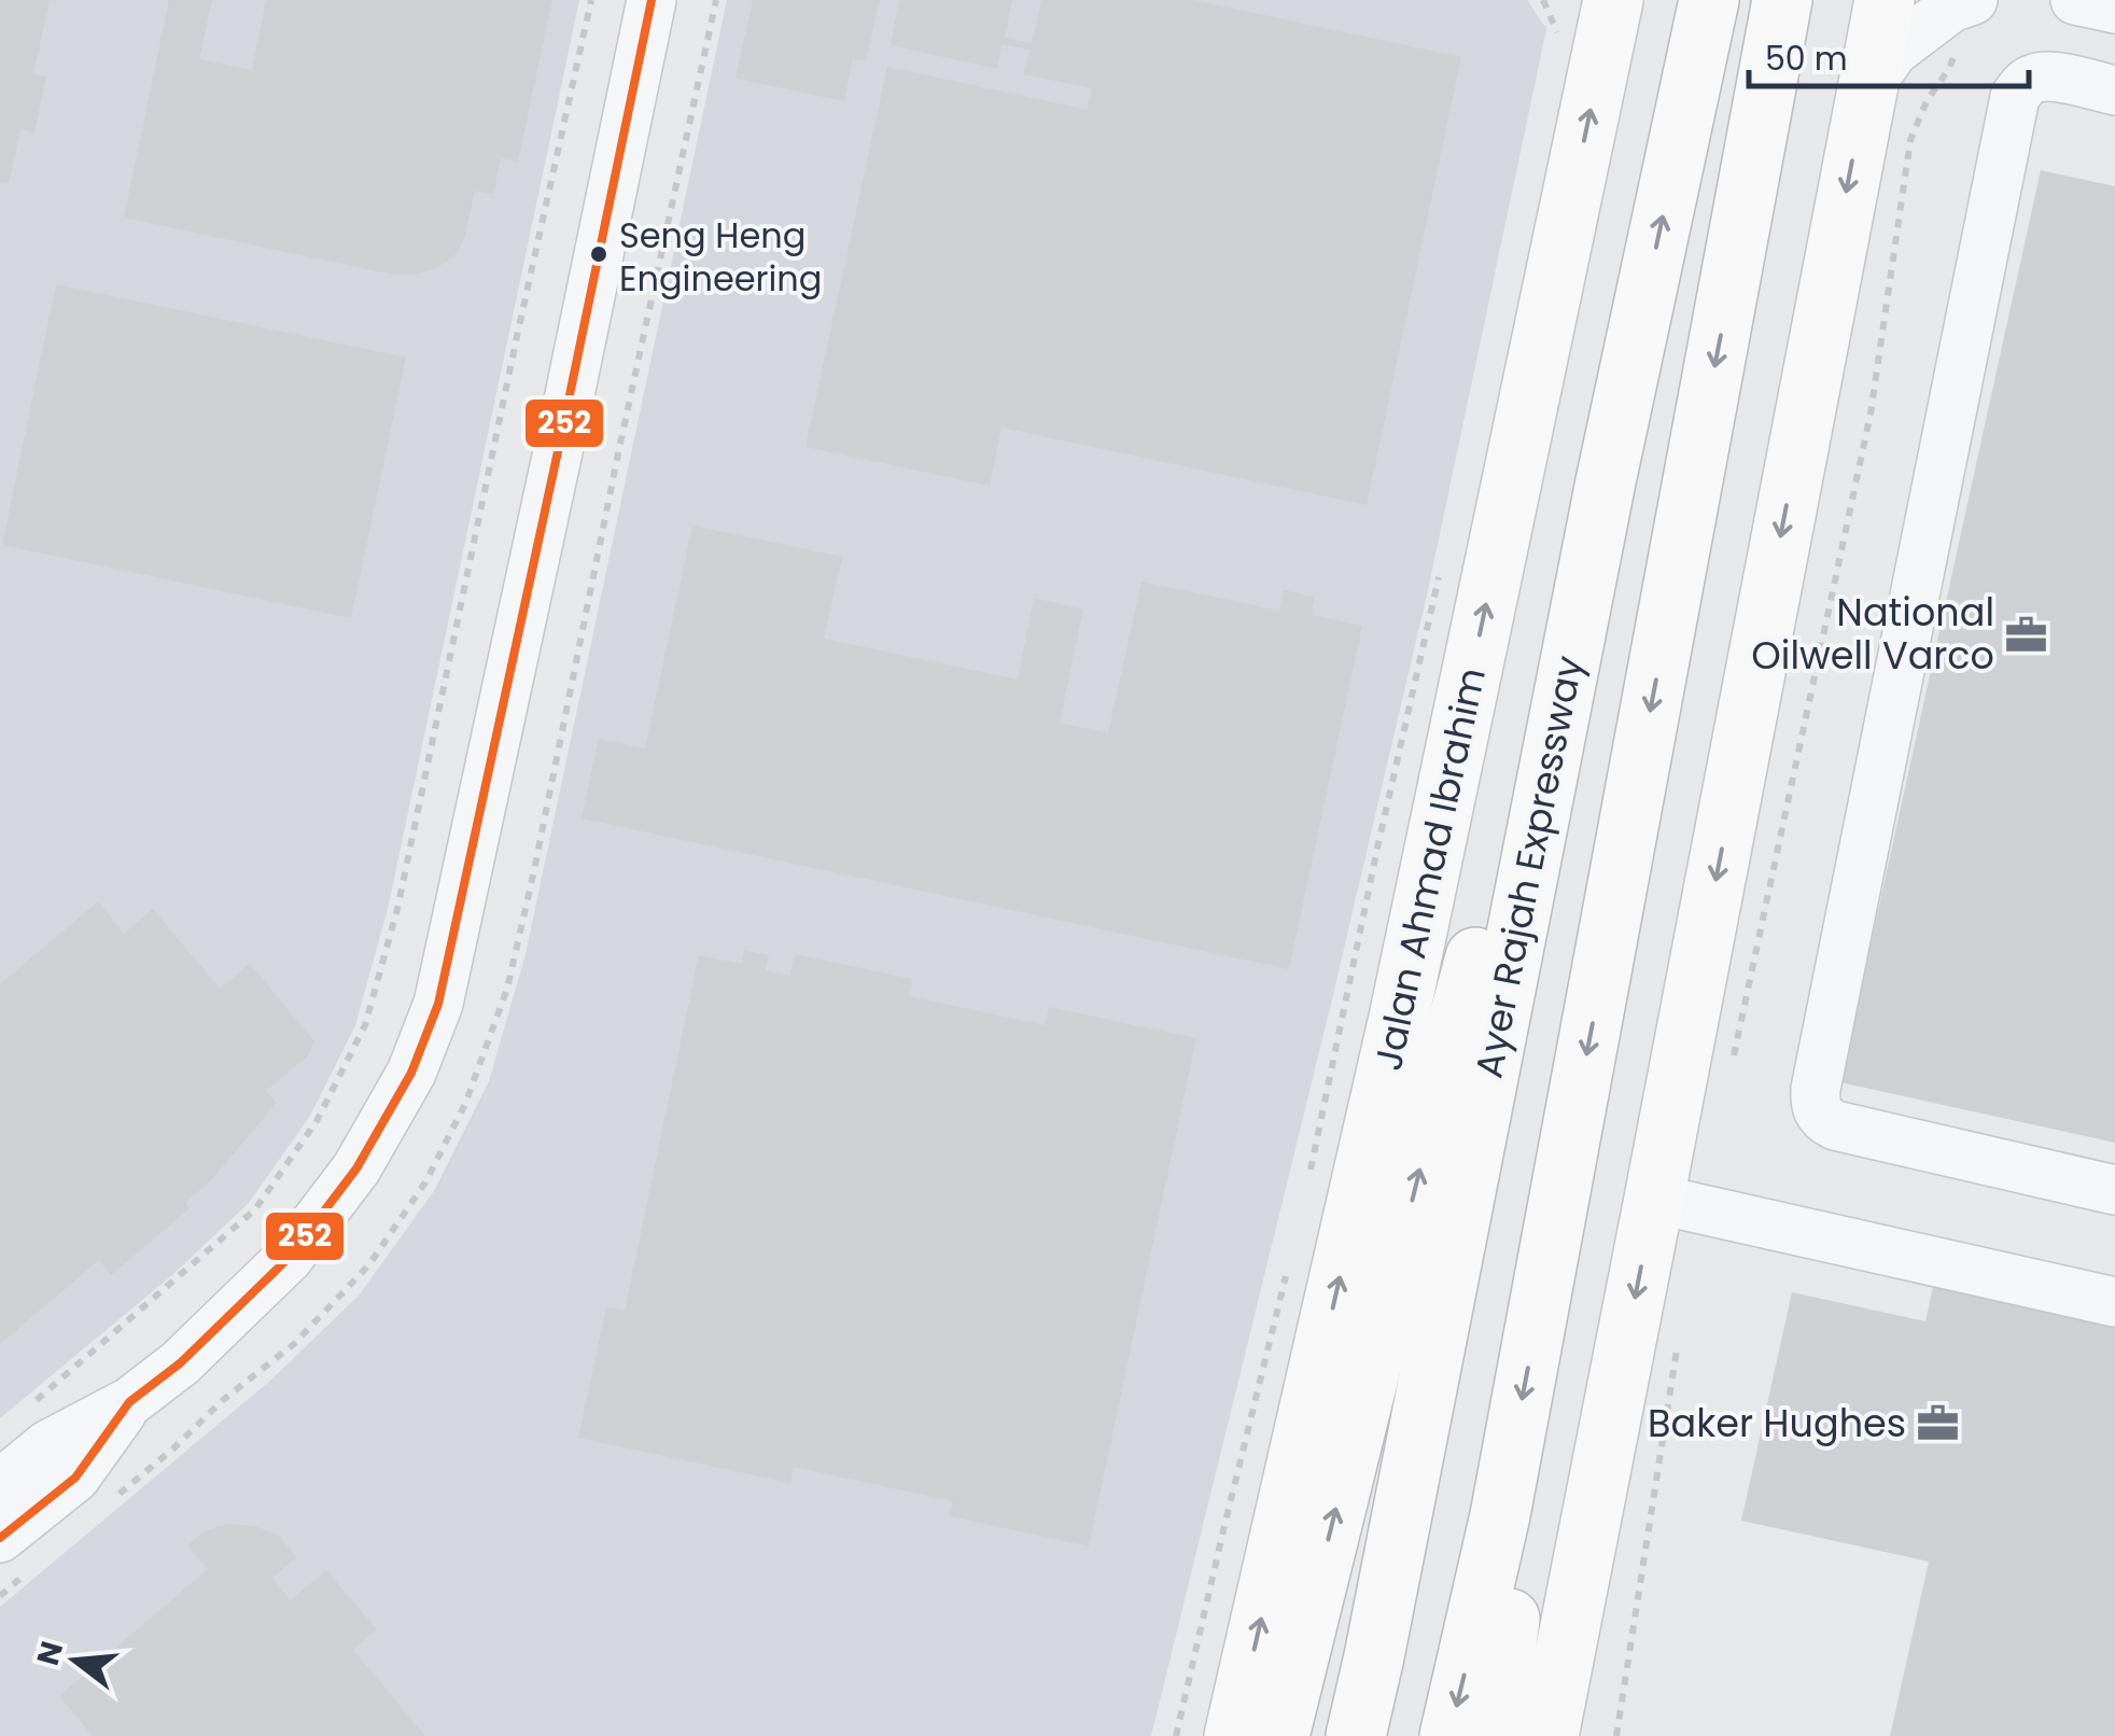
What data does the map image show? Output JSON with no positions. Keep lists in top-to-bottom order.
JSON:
{
  "streets": {
    "main road": ["Ayer Rajah Expressway", "Jalan Ahmad Ibrahim"]
  },
  "places": {
    "other": ["Seng Heng Engineering"],
    "office": ["National Oilwell Varco", "Baker Hughes"]
  },
  "lines": ["transit line 252"],
  "scale_bar": "50 m",
  "north": "left"
}
